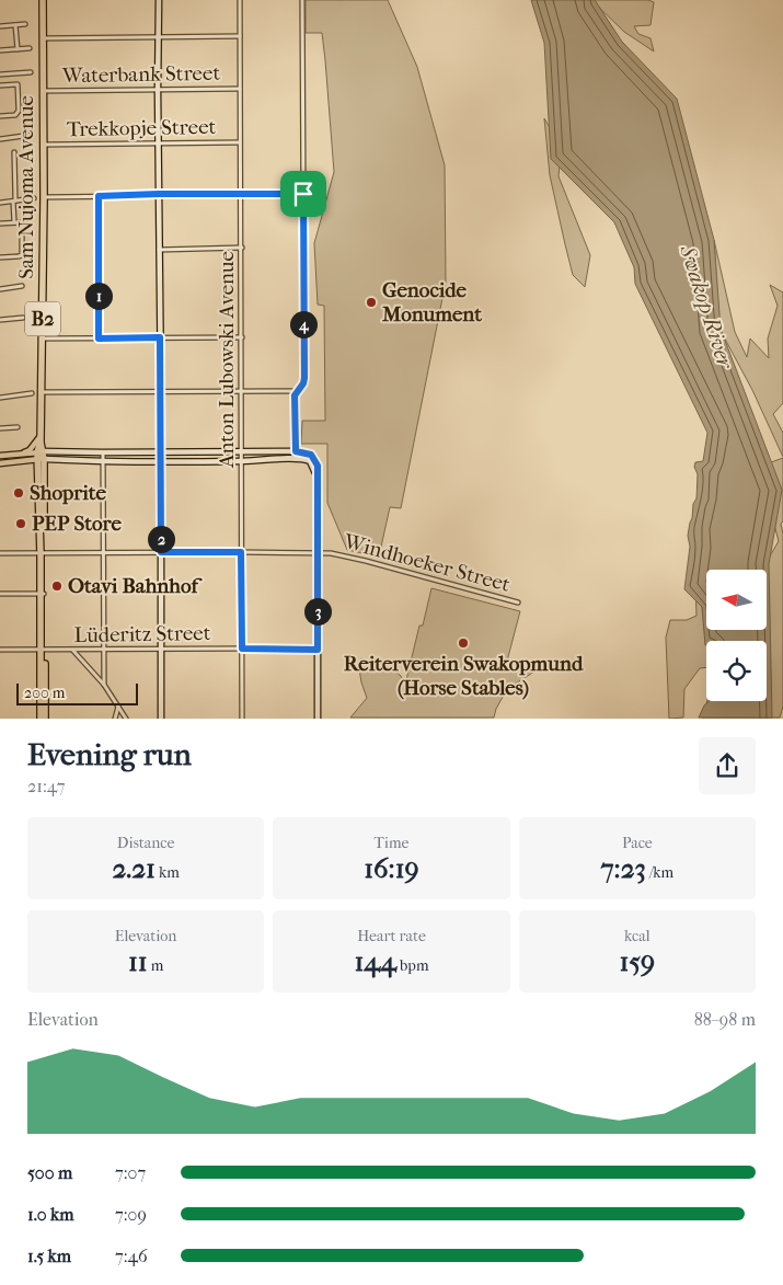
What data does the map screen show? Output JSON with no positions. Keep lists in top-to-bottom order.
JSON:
{
  "streets": {
    "highway": ["Sam Nujoma Avenue", "B2"],
    "street": [
      "Waterbank Street",
      "Trekkopje Street",
      "Anton Lubowski Avenue",
      "Windhoeker Street",
      "Lüderitz Street"
    ]
  },
  "crossings": [
    ["Waterbank Street", "Sam Nujoma Avenue"],
    ["Waterbank Street", "Anton Lubowski Avenue"],
    ["Trekkopje Street", "Sam Nujoma Avenue"],
    ["Trekkopje Street", "Anton Lubowski Avenue"],
    ["Sam Nujoma Avenue", "Windhoeker Street"],
    ["Sam Nujoma Avenue", "Lüderitz Street"],
    ["Anton Lubowski Avenue", "Windhoeker Street"],
    ["Anton Lubowski Avenue", "Lüderitz Street"]
  ],
  "water": ["Swakop River"],
  "places": [
    "Genocide Monument",
    "Shoprite",
    "PEP Store",
    "Otavi Bahnhof",
    "Reiterverein Swakopmund (Horse Stables)"
  ],
  "scale_bar": "200 m",
  "north": "left",
  "page": {
    "pins": [
      "1",
      "4",
      "2",
      "3"
    ],
    "scale": "200 m",
    "heading": ["Evening run", "21:47"],
    "stats": [
      ["Distance", "2.21 km"],
      ["Time", "16:19"],
      ["Pace", "7:23 /km"],
      ["Elevation", "11 m"],
      ["Heart rate", "144 bpm"],
      ["kcal", "159"]
    ],
    "chart": ["Elevation", "88–98 m"],
    "list": [
      {
        "name": "500 m",
        "note": "7:07"
      },
      {
        "name": "1.0 km",
        "note": "7:09"
      },
      {
        "name": "1.5 km",
        "note": "7:46"
      }
    ]
  }
}
